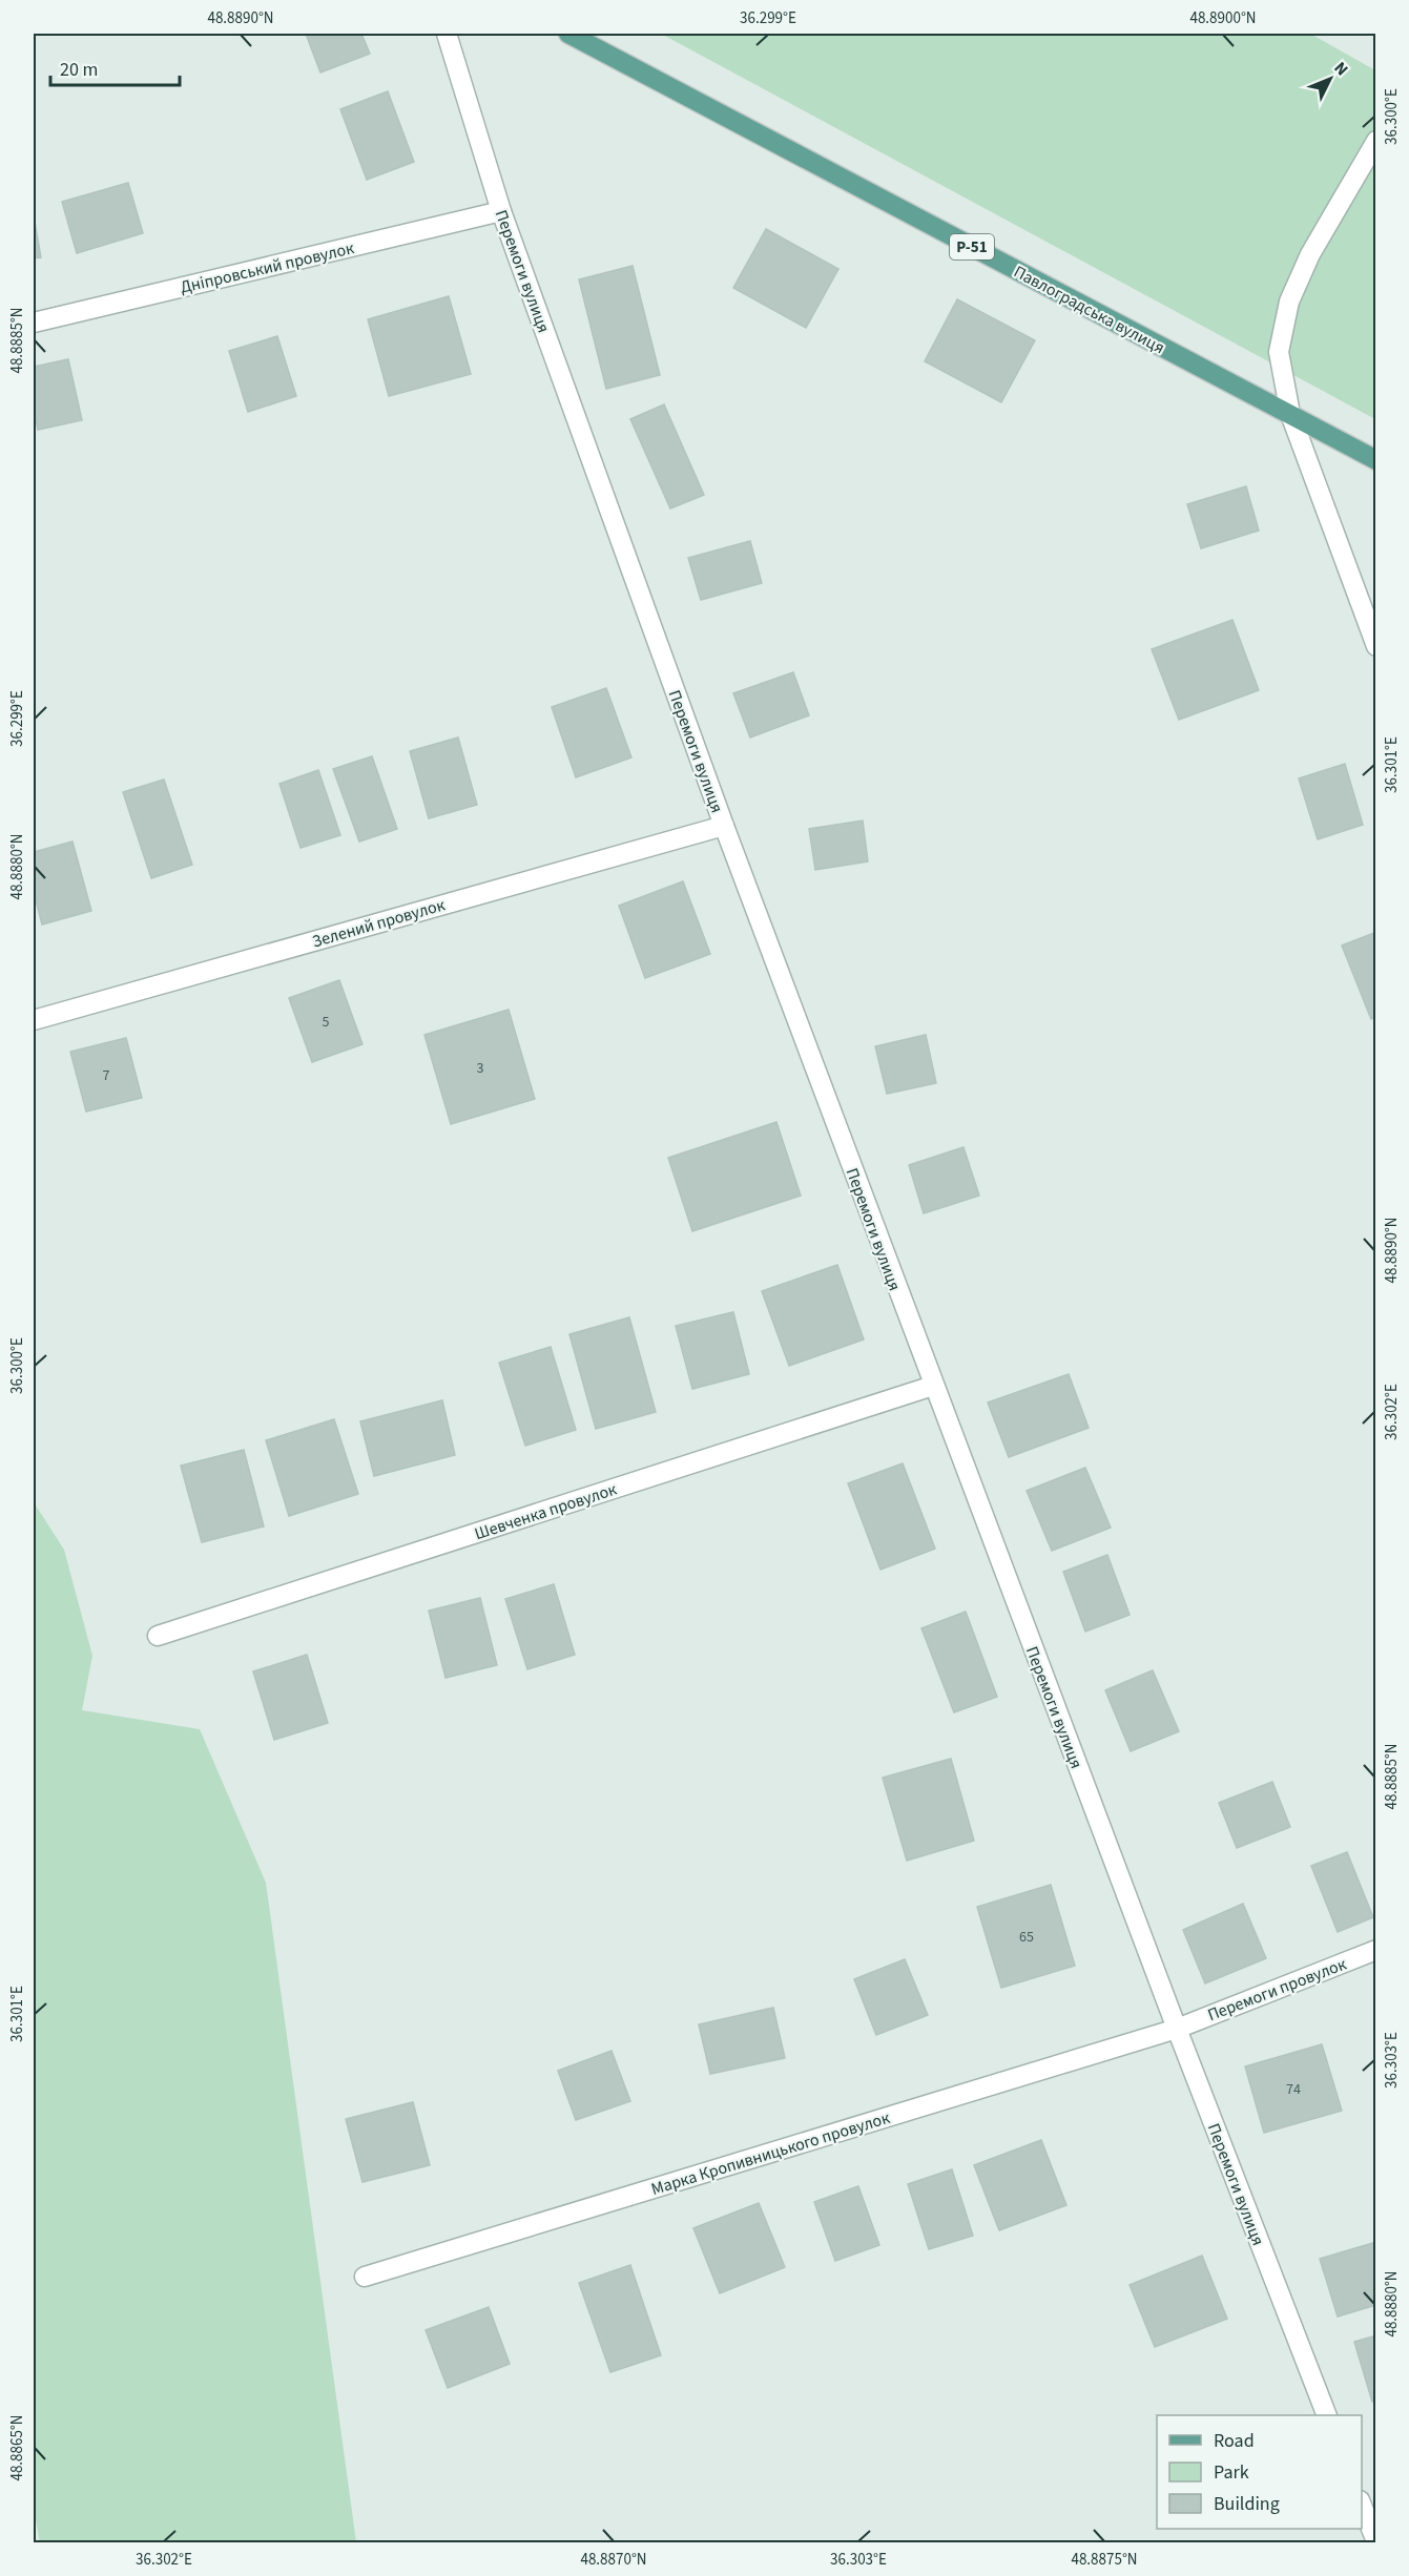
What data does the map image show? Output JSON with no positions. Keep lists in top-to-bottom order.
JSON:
{
  "streets": {
    "main road": ["Р-51", "Павлоградська вулиця"],
    "street": [
      "Дніпровський провулок",
      "Перемоги вулиця",
      "Зелений провулок",
      "Шевченка провулок",
      "Перемоги провулок",
      "Марка Кропивницького провулок"
    ]
  },
  "crossings": [
    ["Дніпровський провулок", "Перемоги вулиця"],
    ["Перемоги вулиця", "Зелений провулок"],
    ["Перемоги вулиця", "Шевченка провулок"],
    ["Перемоги вулиця", "Перемоги провулок"],
    ["Перемоги вулиця", "Марка Кропивницького провулок"],
    ["Перемоги провулок", "Марка Кропивницького провулок"]
  ],
  "house_numbers": [
    "5",
    "3",
    "7",
    "65",
    "74"
  ],
  "legend": ["Road", "Park", "Building"],
  "scale_bar": "20 m",
  "north": "top right",
  "coordinates": [
    "48.8890°N",
    "36.299°E",
    "48.8900°N",
    "36.300°E",
    "48.8885°N",
    "36.301°E",
    "48.8880°N",
    "36.302°E",
    "36.303°E",
    "48.8865°N",
    "48.8870°N",
    "48.8875°N"
  ]
}
